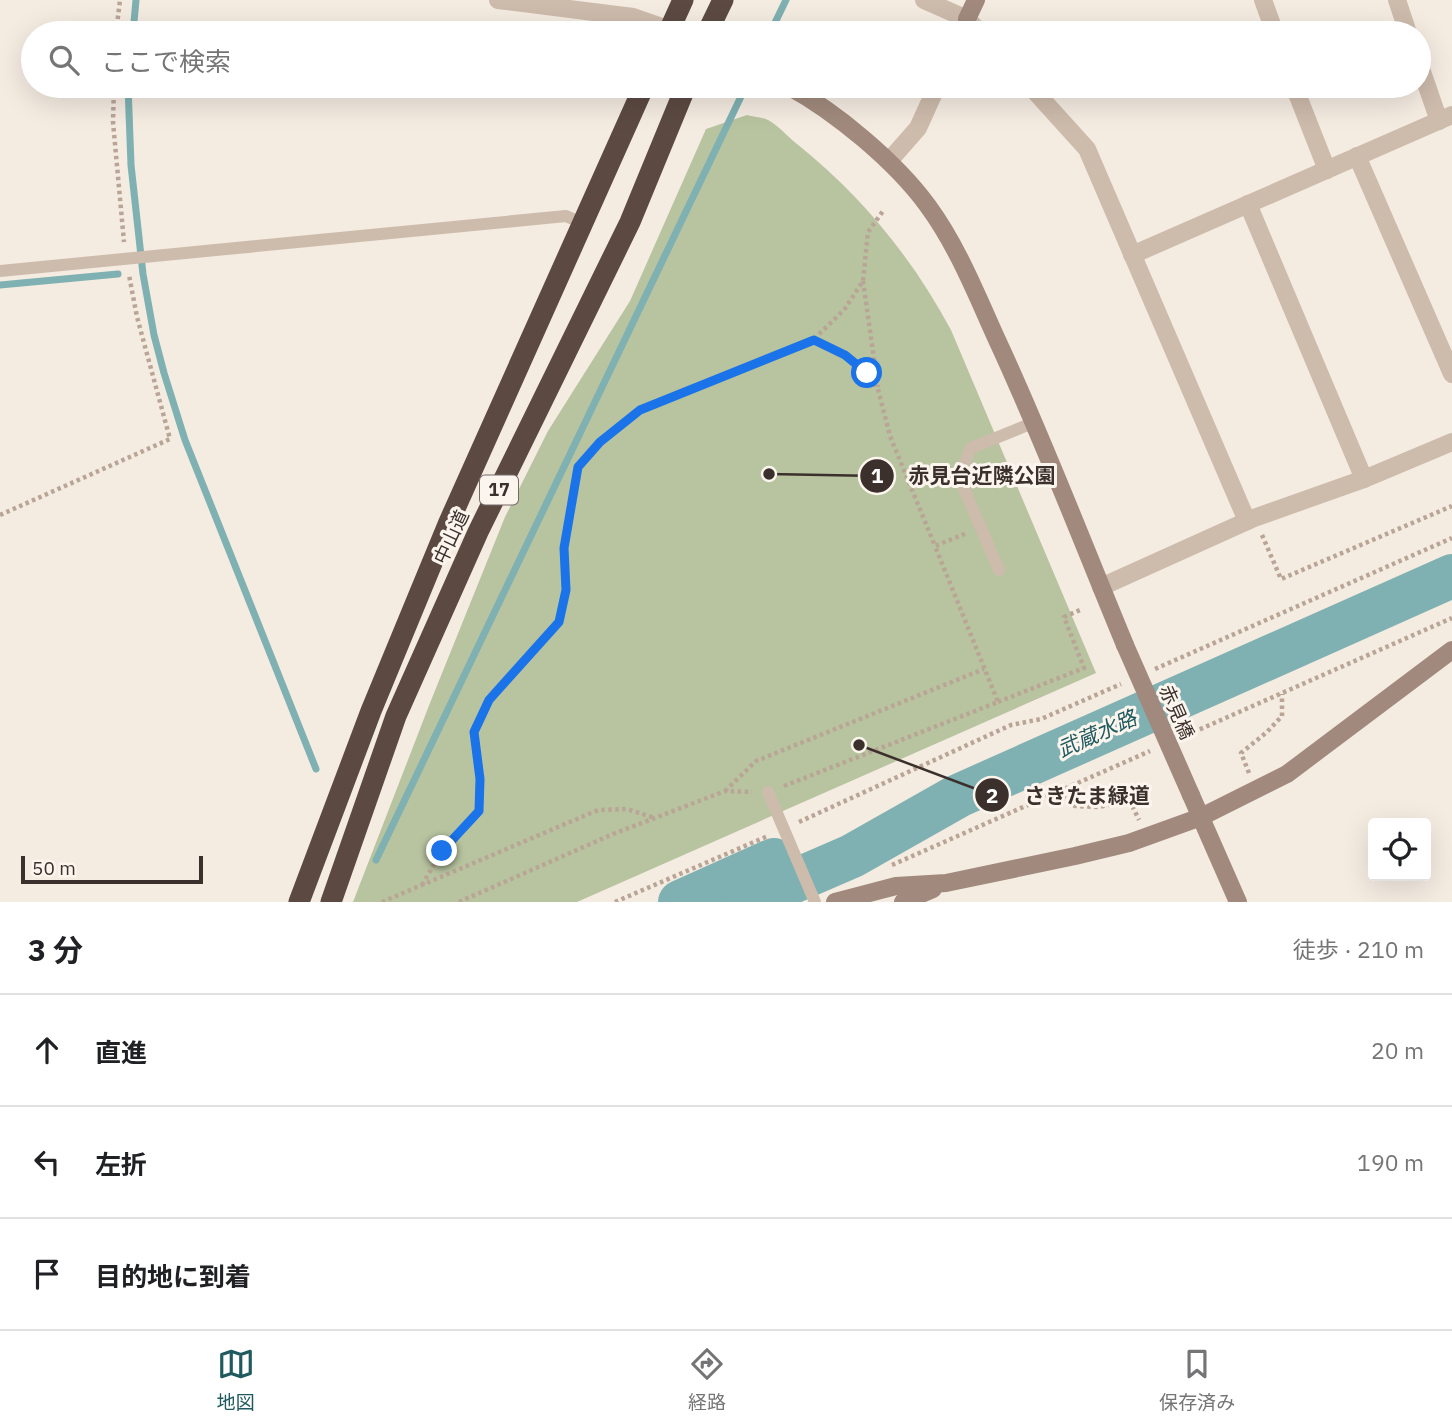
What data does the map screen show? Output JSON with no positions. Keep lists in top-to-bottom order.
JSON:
{
  "streets": {
    "highway": ["17", "中山道"],
    "street": ["赤見橋"]
  },
  "water": ["武蔵水路"],
  "places": ["赤見台近隣公園", "さきたま緑道"],
  "scale_bar": "50 m",
  "page": {
    "search": "ここで検索",
    "scale": "50 m",
    "heading": ["3 分", "徒歩 · 210 m"],
    "list": [
      ["直進", "20 m"],
      ["左折", "190 m"],
      "目的地に到着"
    ],
    "nav": ["地図", "経路", "保存済み"]
  }
}
